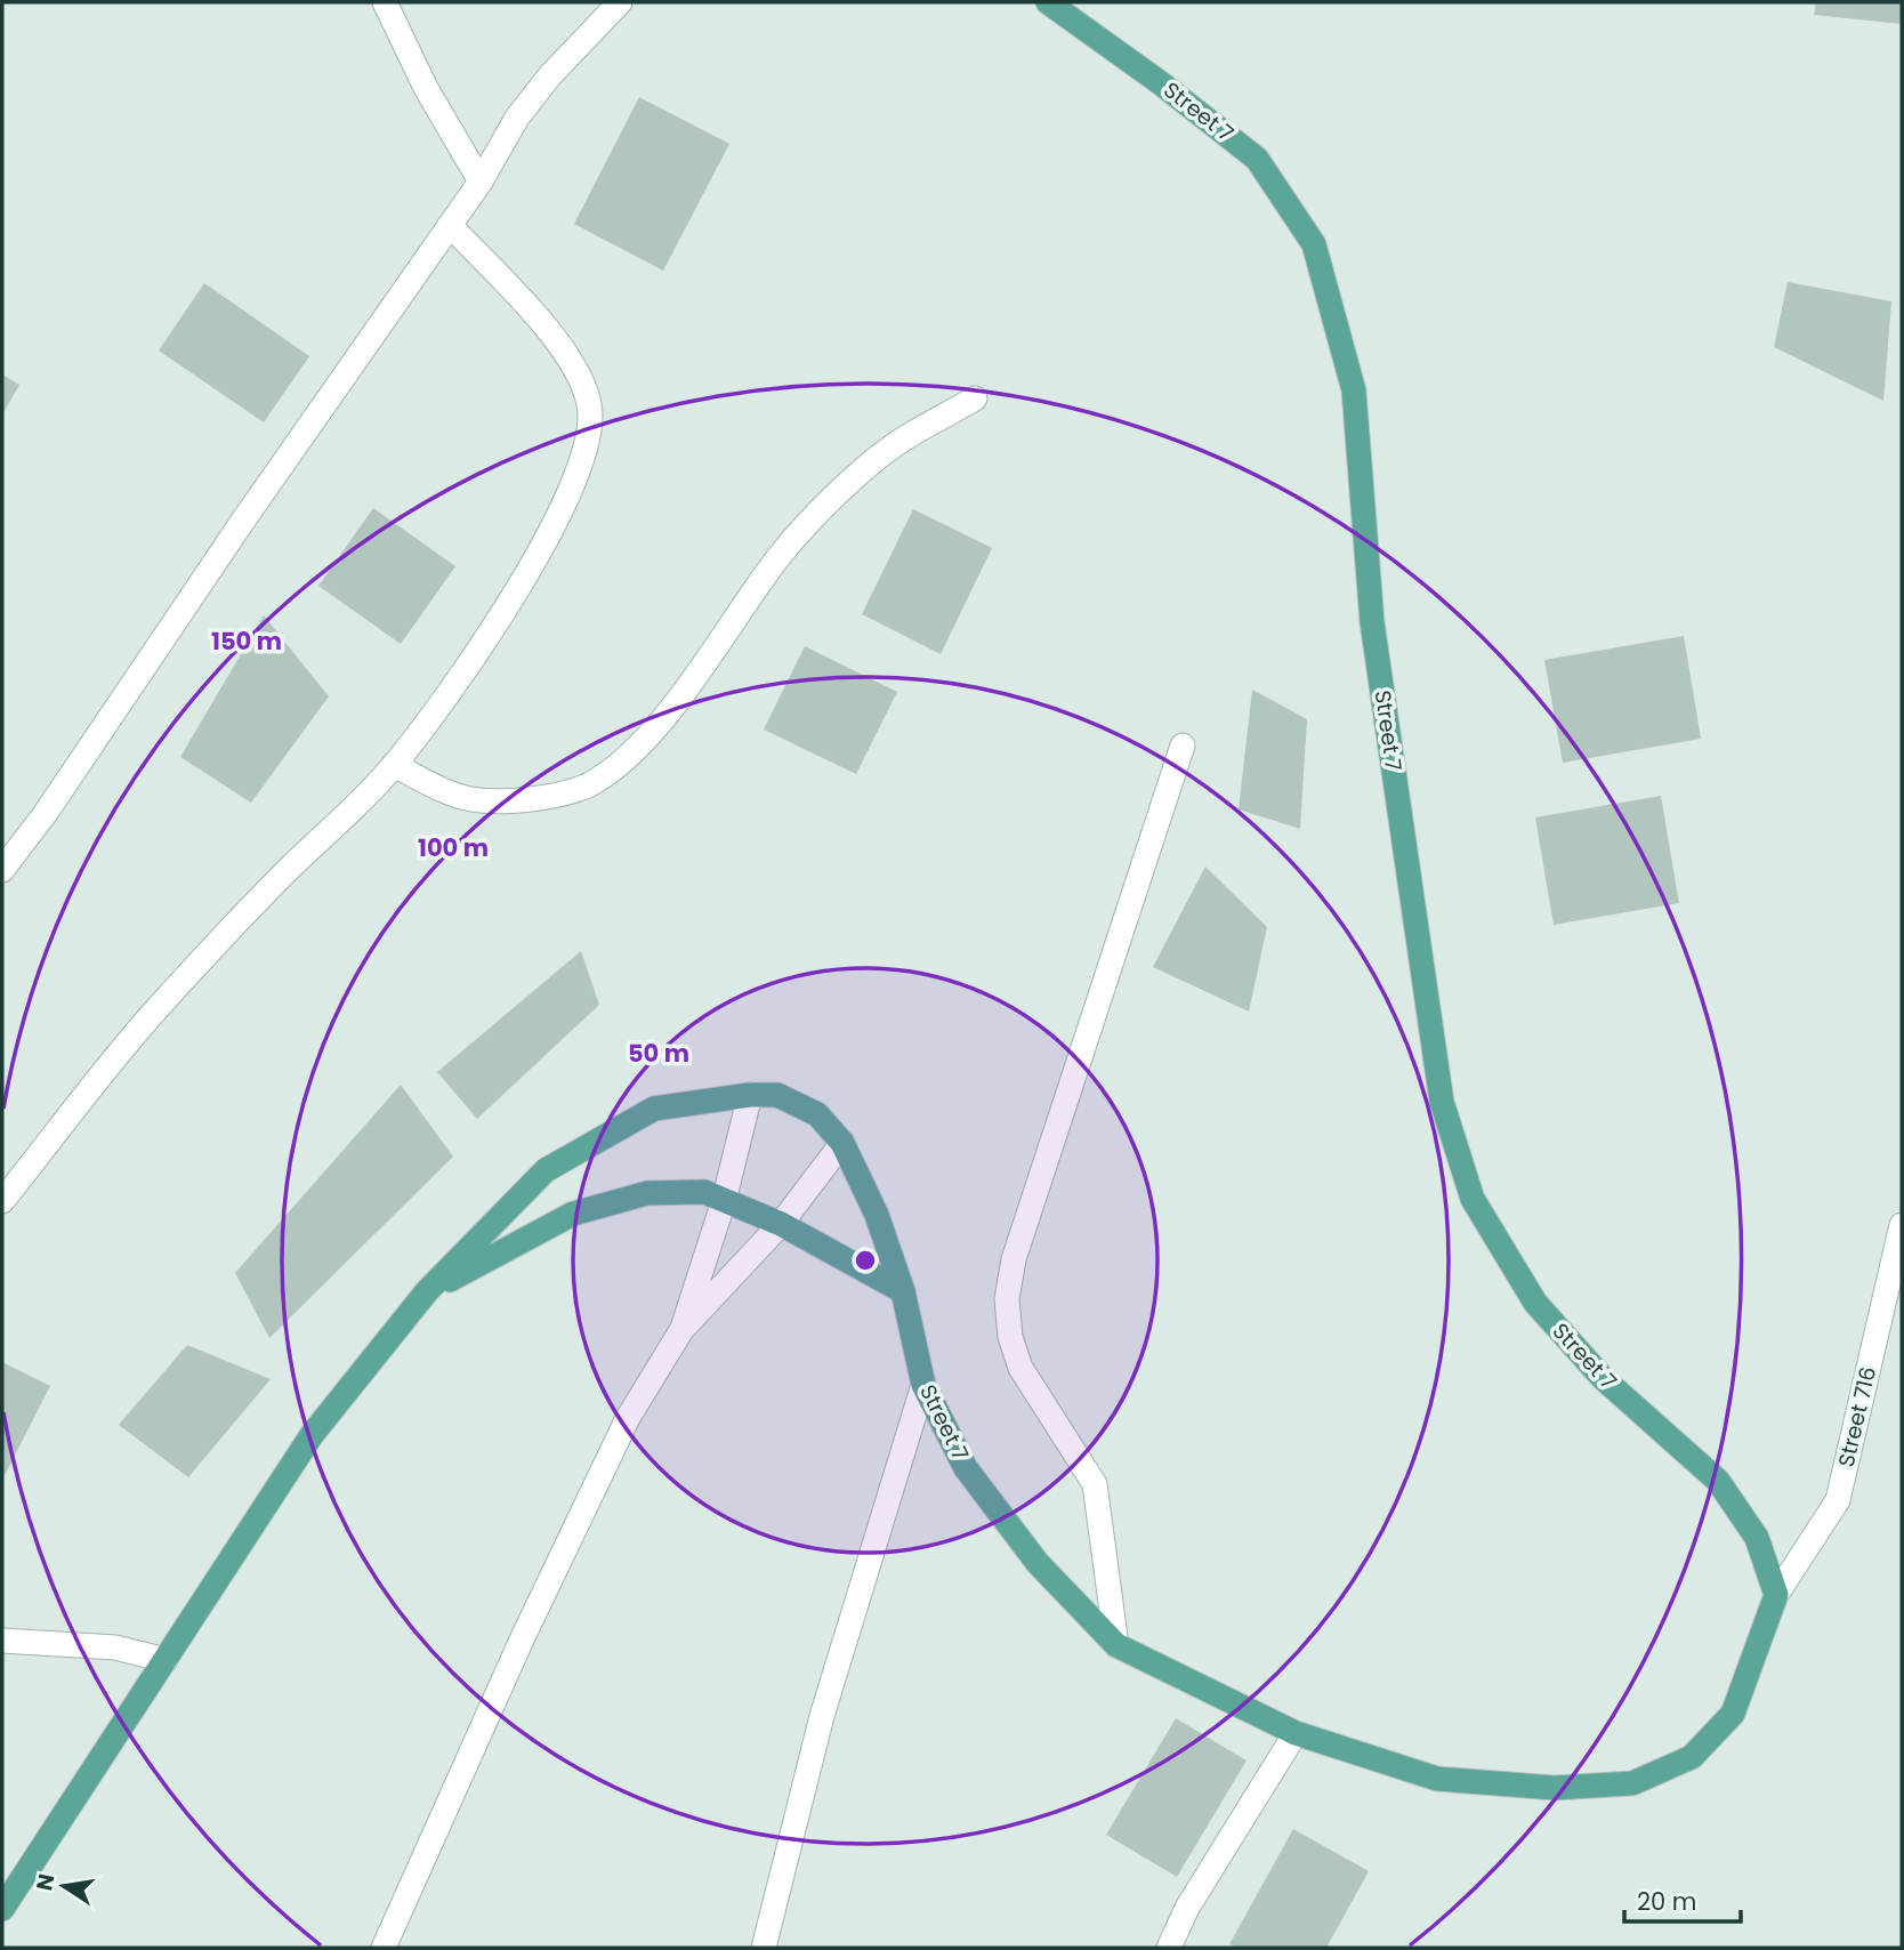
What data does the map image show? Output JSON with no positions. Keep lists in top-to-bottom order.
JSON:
{
  "streets": {
    "main road": ["Street 7"],
    "street": ["Street 716"]
  },
  "crossings": [
    ["Street 7", "Street 716"]
  ],
  "scale_bar": "20 m",
  "north": "left",
  "rings": ["150 m", "100 m", "50 m"]
}
